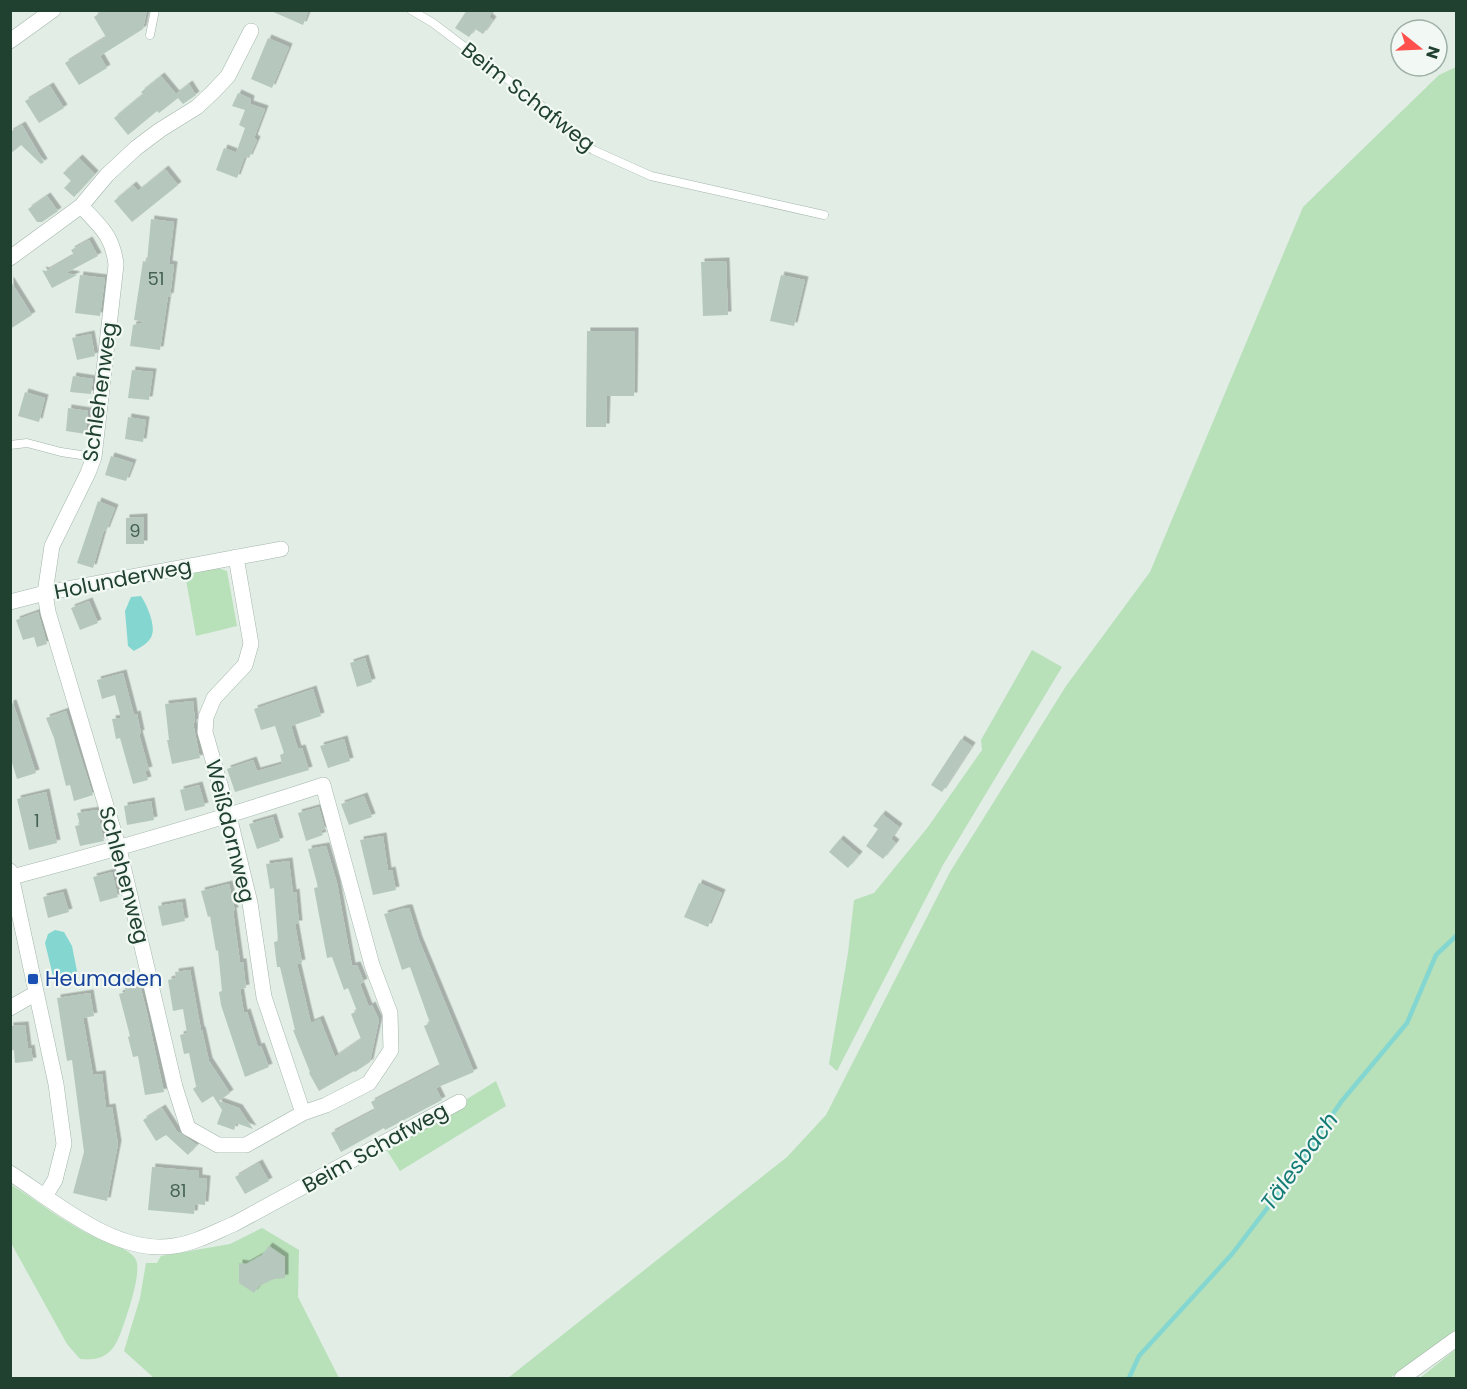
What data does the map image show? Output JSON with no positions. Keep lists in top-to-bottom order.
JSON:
{
  "streets": {
    "street": [
      "Beim Schafweg",
      "Schlehenweg",
      "Holunderweg",
      "Weißdornweg"
    ]
  },
  "crossings": [
    ["Schlehenweg", "Holunderweg"],
    ["Schlehenweg", "Weißdornweg"],
    ["Holunderweg", "Weißdornweg"]
  ],
  "water": ["Tälesbach"],
  "places": {
    "transit": ["Heumaden"]
  },
  "house_numbers": [
    "51",
    "9",
    "1",
    "81"
  ],
  "north": "right"
}
